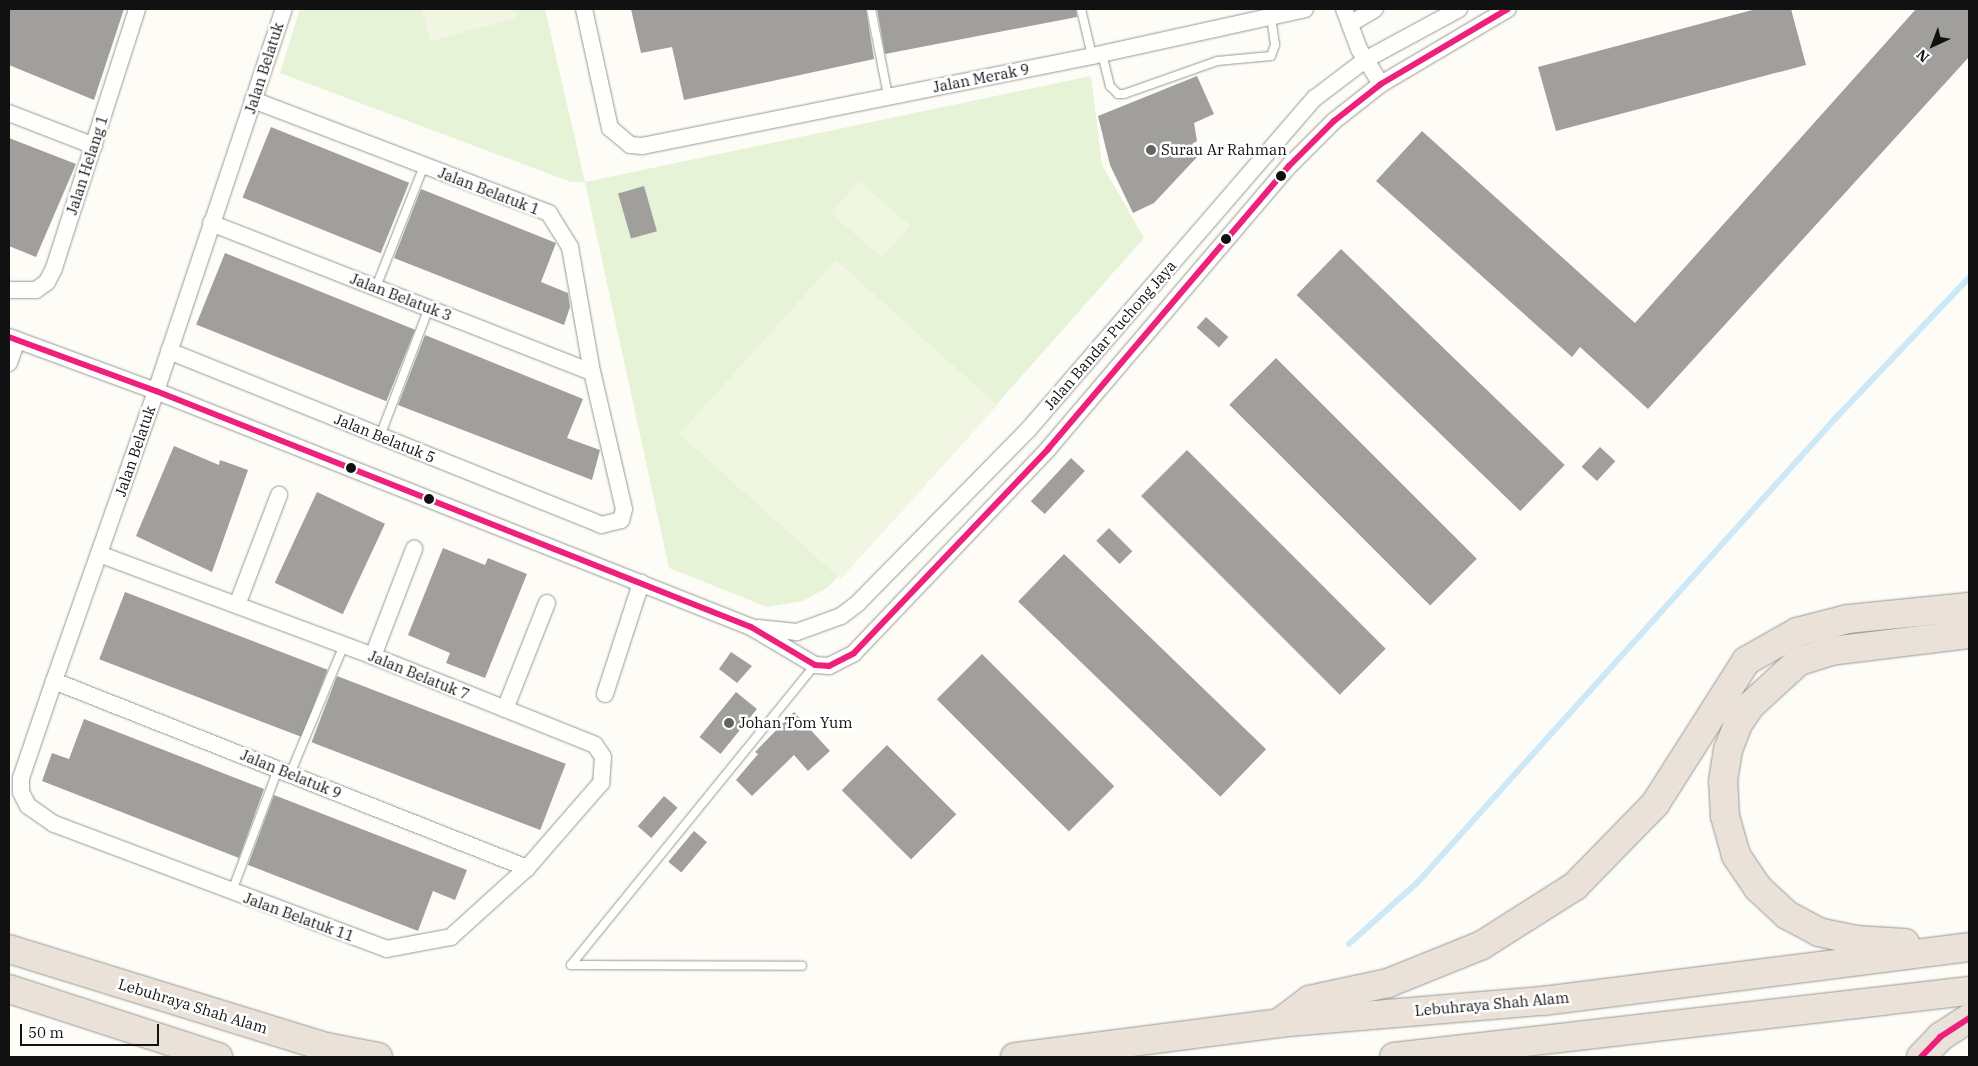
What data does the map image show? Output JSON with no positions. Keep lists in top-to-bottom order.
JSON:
{
  "streets": {
    "highway": ["Lebuhraya Shah Alam"],
    "street": [
      "Jalan Belatuk",
      "Jalan Merak 9",
      "Jalan Helang 1",
      "Jalan Belatuk 1",
      "Jalan Belatuk 3",
      "Jalan Bandar Puchong Jaya",
      "Jalan Belatuk 5",
      "Jalan Belatuk 7",
      "Jalan Belatuk 9",
      "Jalan Belatuk 11"
    ]
  },
  "crossings": [
    ["Jalan Belatuk", "Jalan Belatuk 1"],
    ["Jalan Belatuk", "Jalan Belatuk 3"],
    ["Jalan Belatuk", "Jalan Bandar Puchong Jaya"],
    ["Jalan Belatuk", "Jalan Belatuk 5"],
    ["Jalan Belatuk", "Jalan Belatuk 7"],
    ["Jalan Belatuk", "Jalan Belatuk 9"],
    ["Jalan Belatuk", "Jalan Belatuk 11"],
    ["Jalan Belatuk 1", "Jalan Belatuk 3"],
    ["Jalan Belatuk 1", "Jalan Belatuk 5"],
    ["Jalan Belatuk 7", "Jalan Belatuk 9"],
    ["Jalan Belatuk 7", "Jalan Belatuk 11"],
    ["Jalan Belatuk 9", "Jalan Belatuk 11"]
  ],
  "places": ["Surau Ar Rahman", "Johan Tom Yum"],
  "scale_bar": "50 m",
  "north": "bottom left"
}
